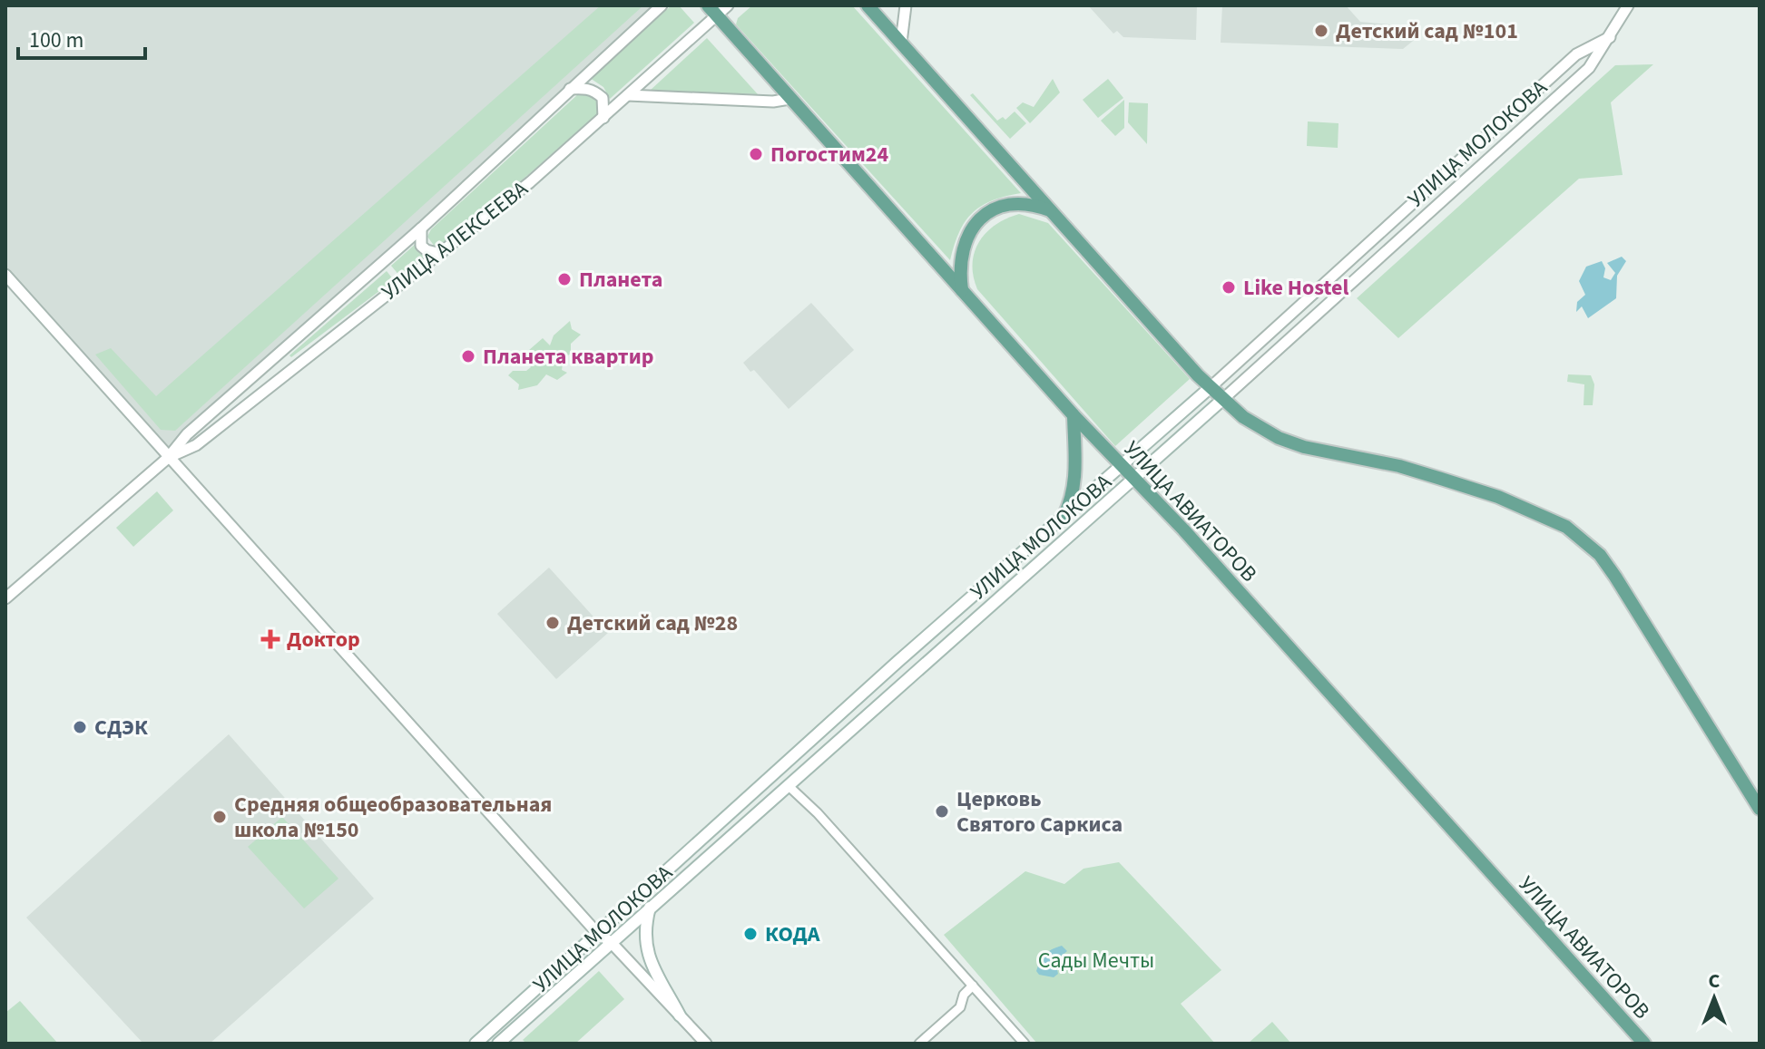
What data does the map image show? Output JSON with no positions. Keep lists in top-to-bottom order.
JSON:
{
  "streets": {
    "main road": ["УЛИЦА МОЛОКОВА", "УЛИЦА АВИАТОРОВ"],
    "street": ["УЛИЦА АЛЕКСЕЕВА"]
  },
  "crossings": [
    ["УЛИЦА МОЛОКОВА", "УЛИЦА АВИАТОРОВ"],
    ["УЛИЦА АЛЕКСЕЕВА", "УЛИЦА АВИАТОРОВ"]
  ],
  "parks": ["Сады Мечты"],
  "places": {
    "other": [
      "Детский сад №101",
      "Погостим24",
      "Планета",
      "Like Hostel",
      "Планета квартир",
      "Детский сад №28",
      "СДЭК",
      "Церковь Святого Саркиса",
      "Средняя общеобразовательная школа №150",
      "КОДА"
    ],
    "health": ["Доктор"]
  },
  "scale_bar": "100 m",
  "north": "top"
}
